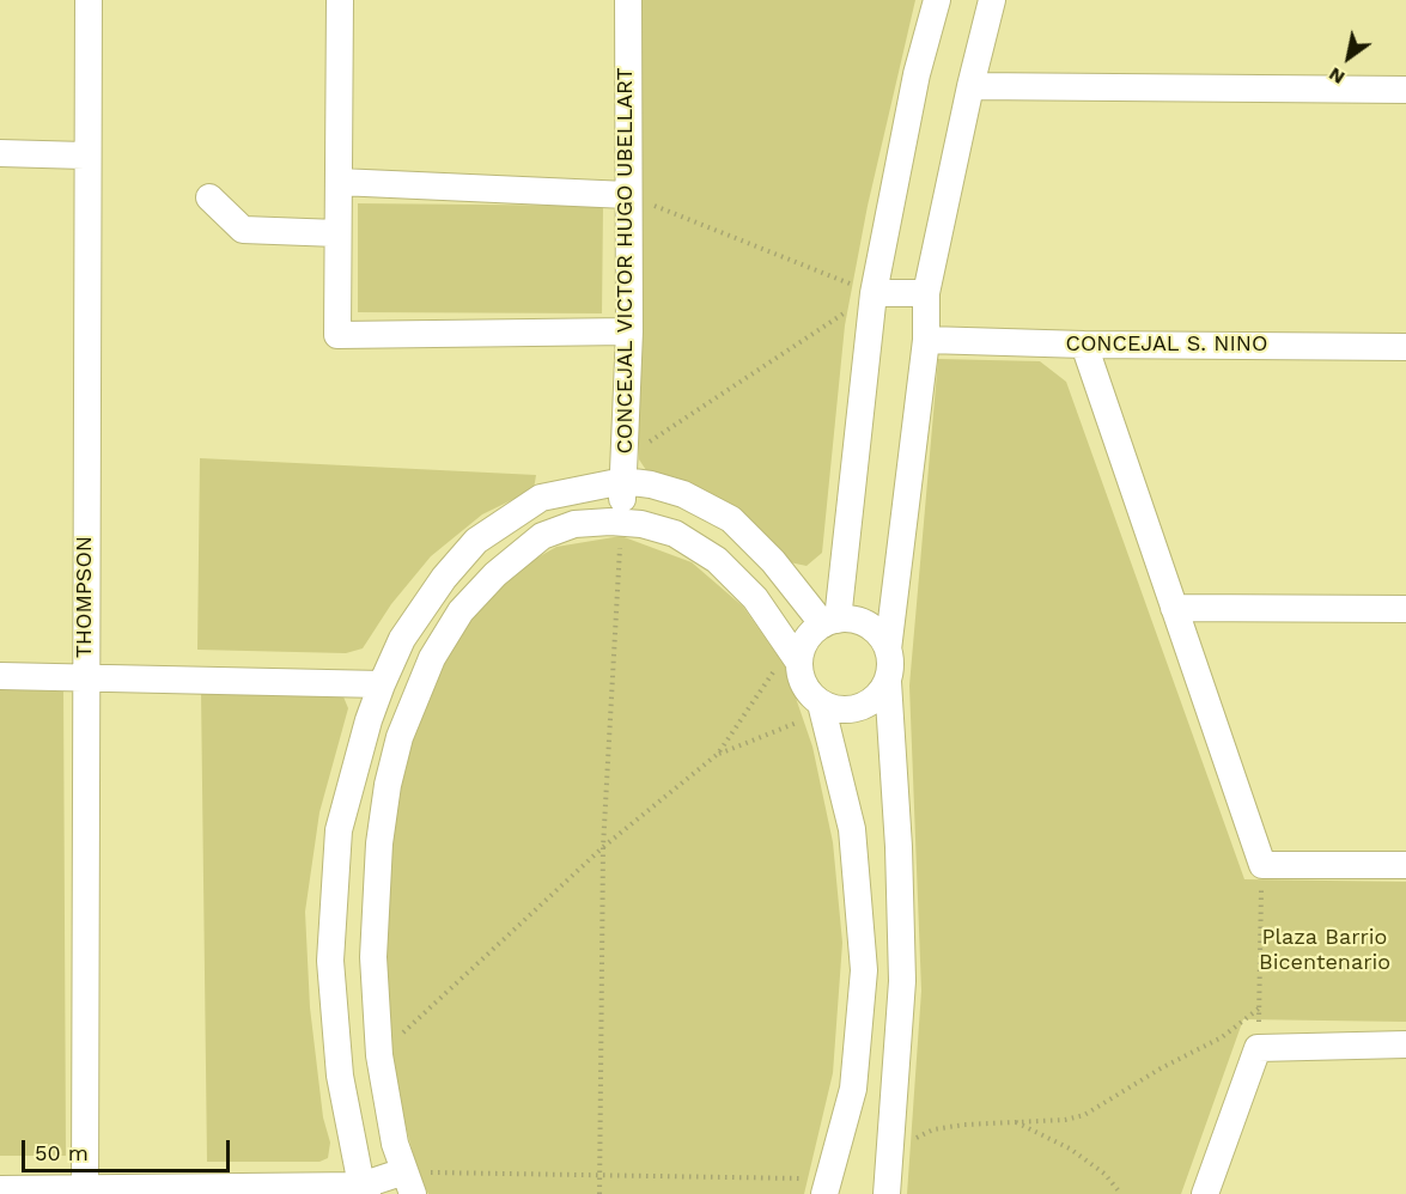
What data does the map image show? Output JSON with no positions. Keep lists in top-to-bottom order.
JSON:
{
  "streets": {
    "street": ["CONCEJAL VICTOR HUGO UBELLART", "CONCEJAL S. NINO", "THOMPSON"]
  },
  "parks": ["Plaza Barrio Bicentenario"],
  "scale_bar": "50 m",
  "north": "bottom left"
}
